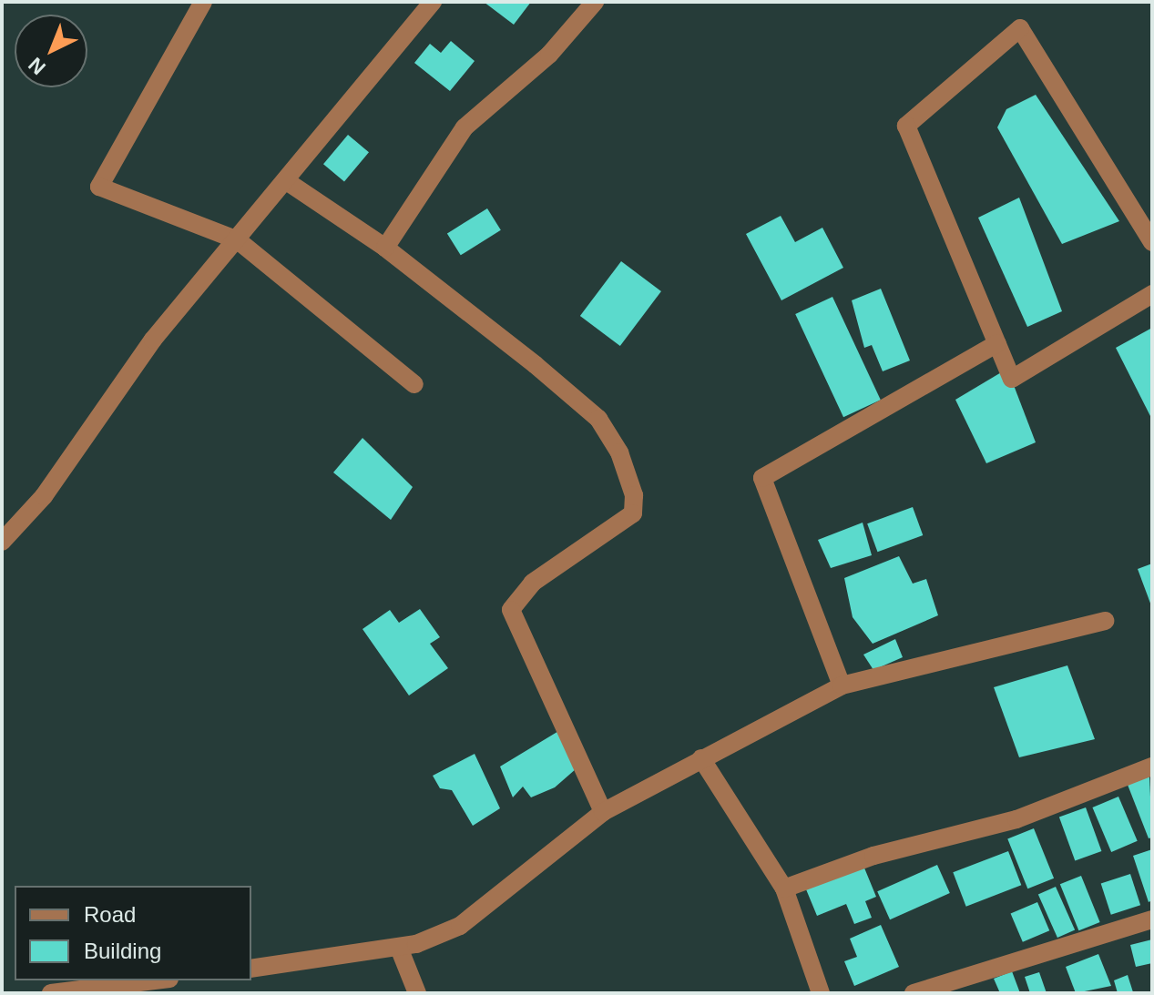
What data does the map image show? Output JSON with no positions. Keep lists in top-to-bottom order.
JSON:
{
  "legend": ["Road", "Building"],
  "north": "bottom left"
}
